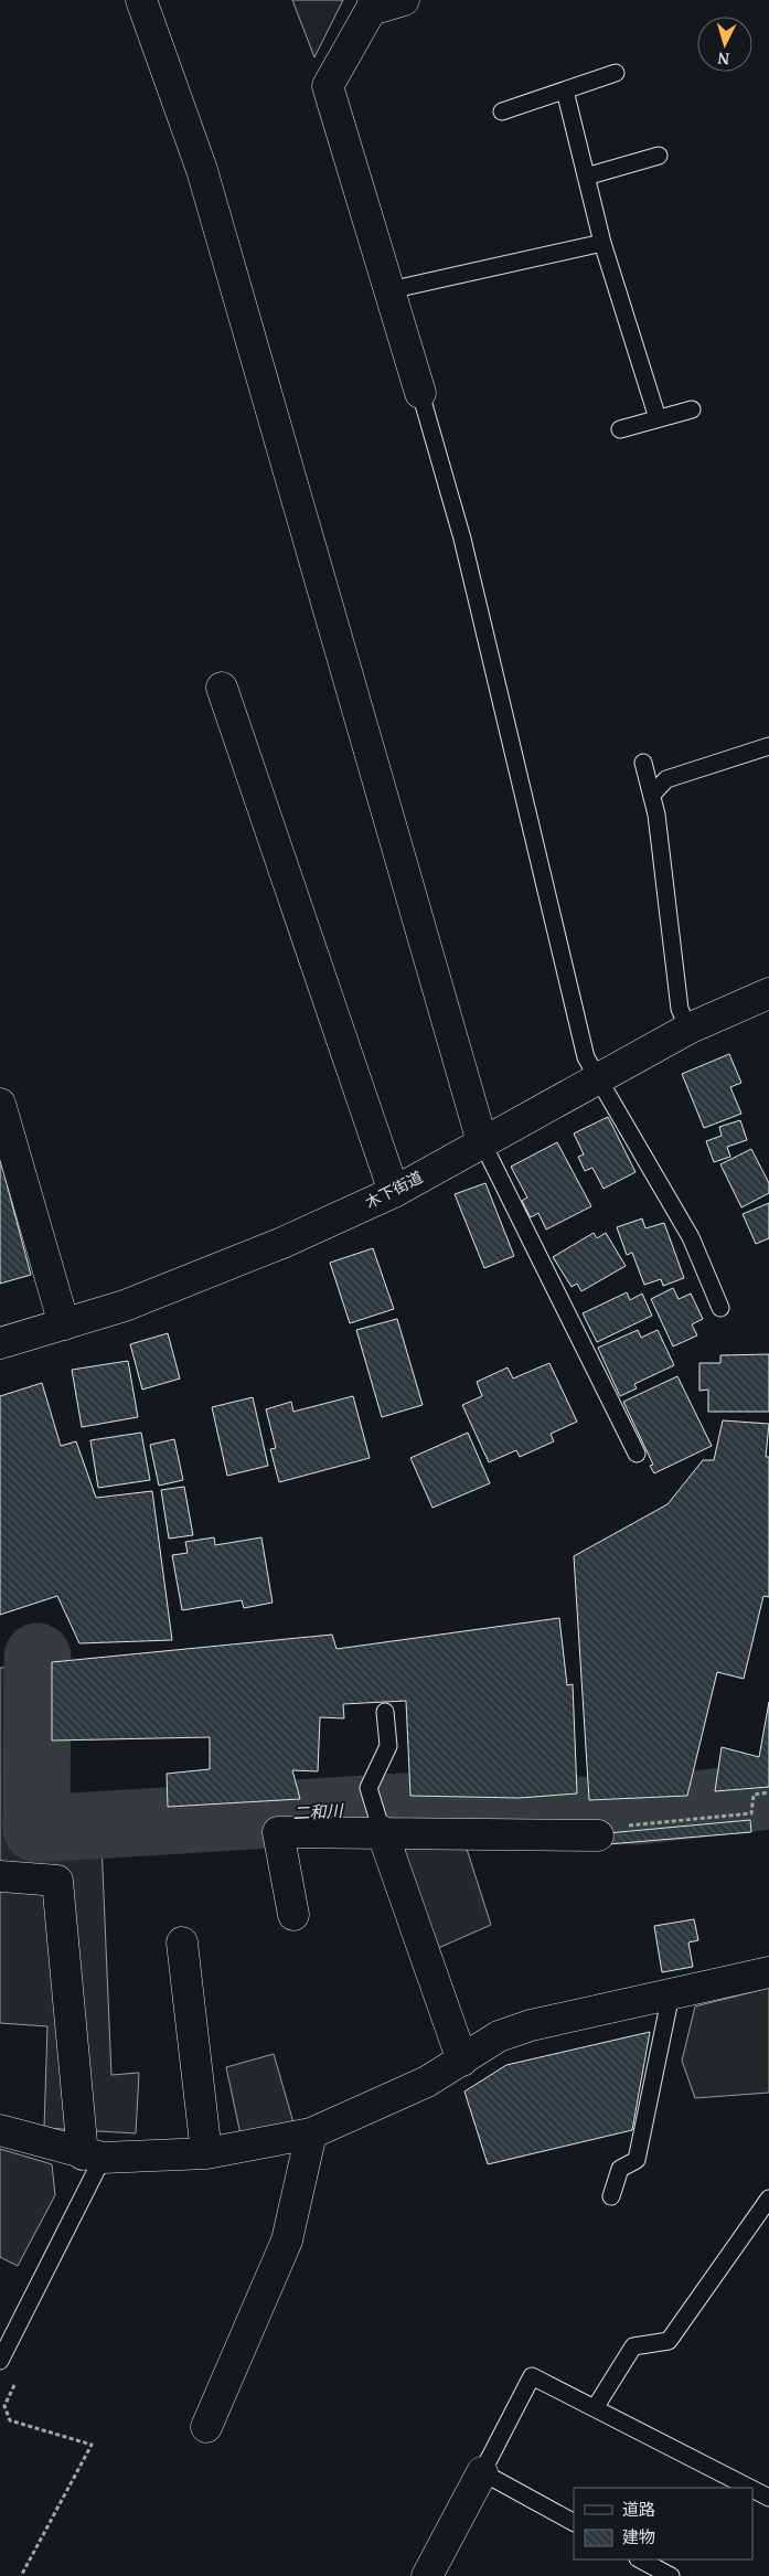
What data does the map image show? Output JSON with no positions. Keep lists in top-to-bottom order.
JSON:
{
  "streets": {
    "street": ["木下街道"]
  },
  "water": ["二和川"],
  "legend": ["道路", "建物"],
  "north": "bottom"
}
